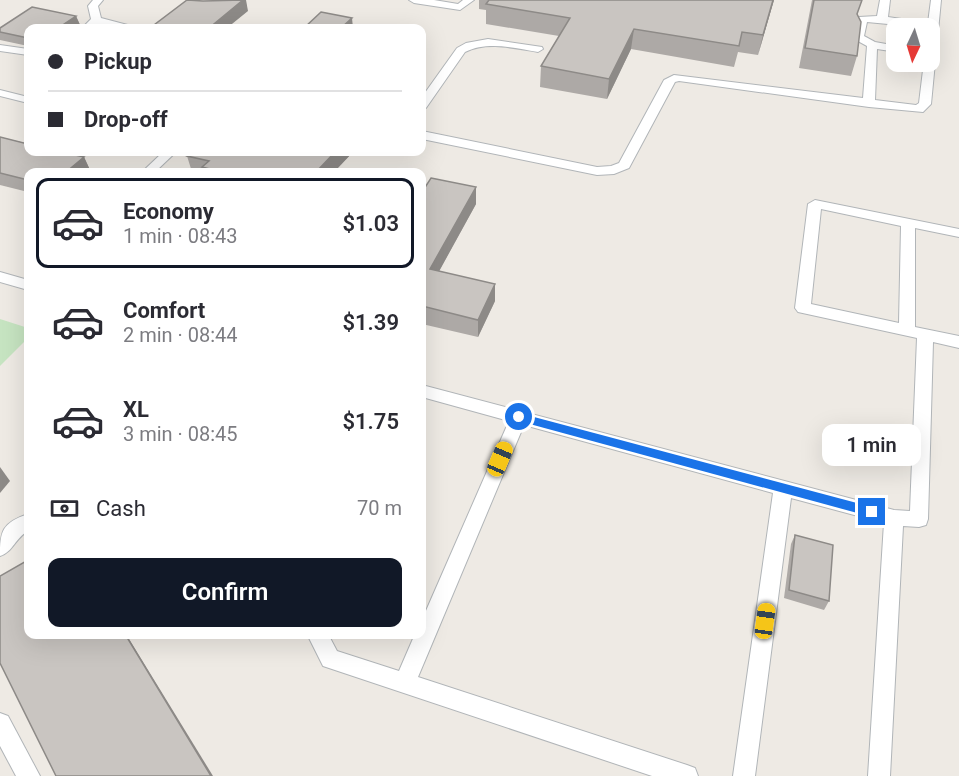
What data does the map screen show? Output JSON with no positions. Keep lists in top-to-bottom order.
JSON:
{
  "north": "bottom",
  "page": {
    "banner": ["Pickup", "Drop-off"],
    "list": [
      {
        "name": "Economy",
        "note": "1 min · 08:43",
        "value": "$1.03"
      },
      {
        "name": "Comfort",
        "note": "2 min · 08:44",
        "value": "$1.39"
      },
      {
        "name": "XL",
        "note": "3 min · 08:45",
        "value": "$1.75"
      }
    ],
    "bubble": "1 min",
    "pay": ["Cash", "70 m"],
    "buttons": "Confirm"
  }
}
